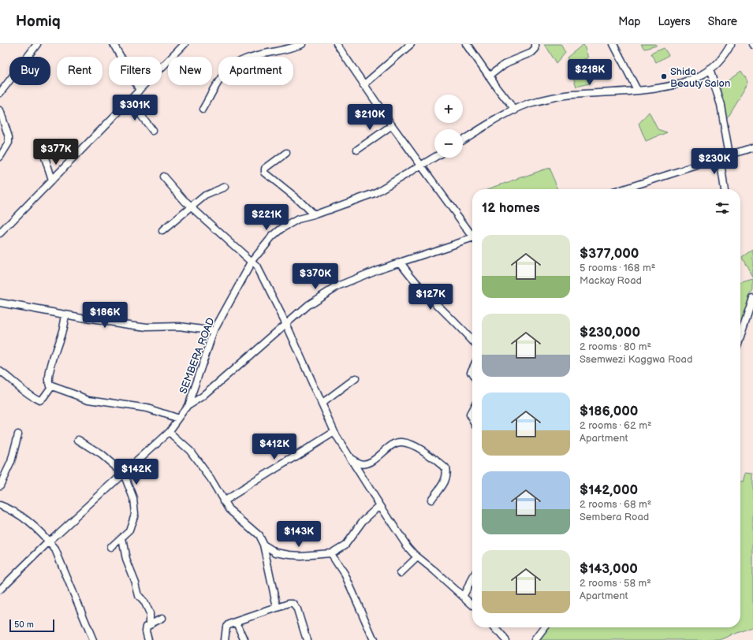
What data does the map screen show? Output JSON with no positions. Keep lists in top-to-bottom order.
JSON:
{
  "streets": {
    "street": ["SEMBERA ROAD"]
  },
  "places": ["Shida Beauty Salon"],
  "scale_bar": "50 m",
  "page": {
    "header": "Homiq",
    "nav": ["Map", "Layers", "Share"],
    "chip": [
      "Buy",
      "Rent",
      "Filters",
      "New",
      "Apartment"
    ],
    "price": [
      "$218K",
      "$301K",
      "$210K",
      "$377K",
      "$230K",
      "$221K",
      "$370K",
      "$127K",
      "$186K",
      "$412K",
      "$142K",
      "$143K"
    ],
    "map_buttons": ["+", "−"],
    "heading": "12 homes",
    "list": [
      {
        "name": "$377,000",
        "note": "5 rooms · 168 m² · Mackay Road"
      },
      {
        "name": "$230,000",
        "note": "2 rooms · 80 m² · Ssemwezi Kaggwa Road"
      },
      {
        "name": "$186,000",
        "note": "2 rooms · 62 m² · Apartment"
      },
      {
        "name": "$142,000",
        "note": "2 rooms · 68 m² · Sembera Road"
      },
      {
        "name": "$143,000",
        "note": "2 rooms · 58 m² · Apartment"
      }
    ],
    "scale": "50 m"
  }
}
